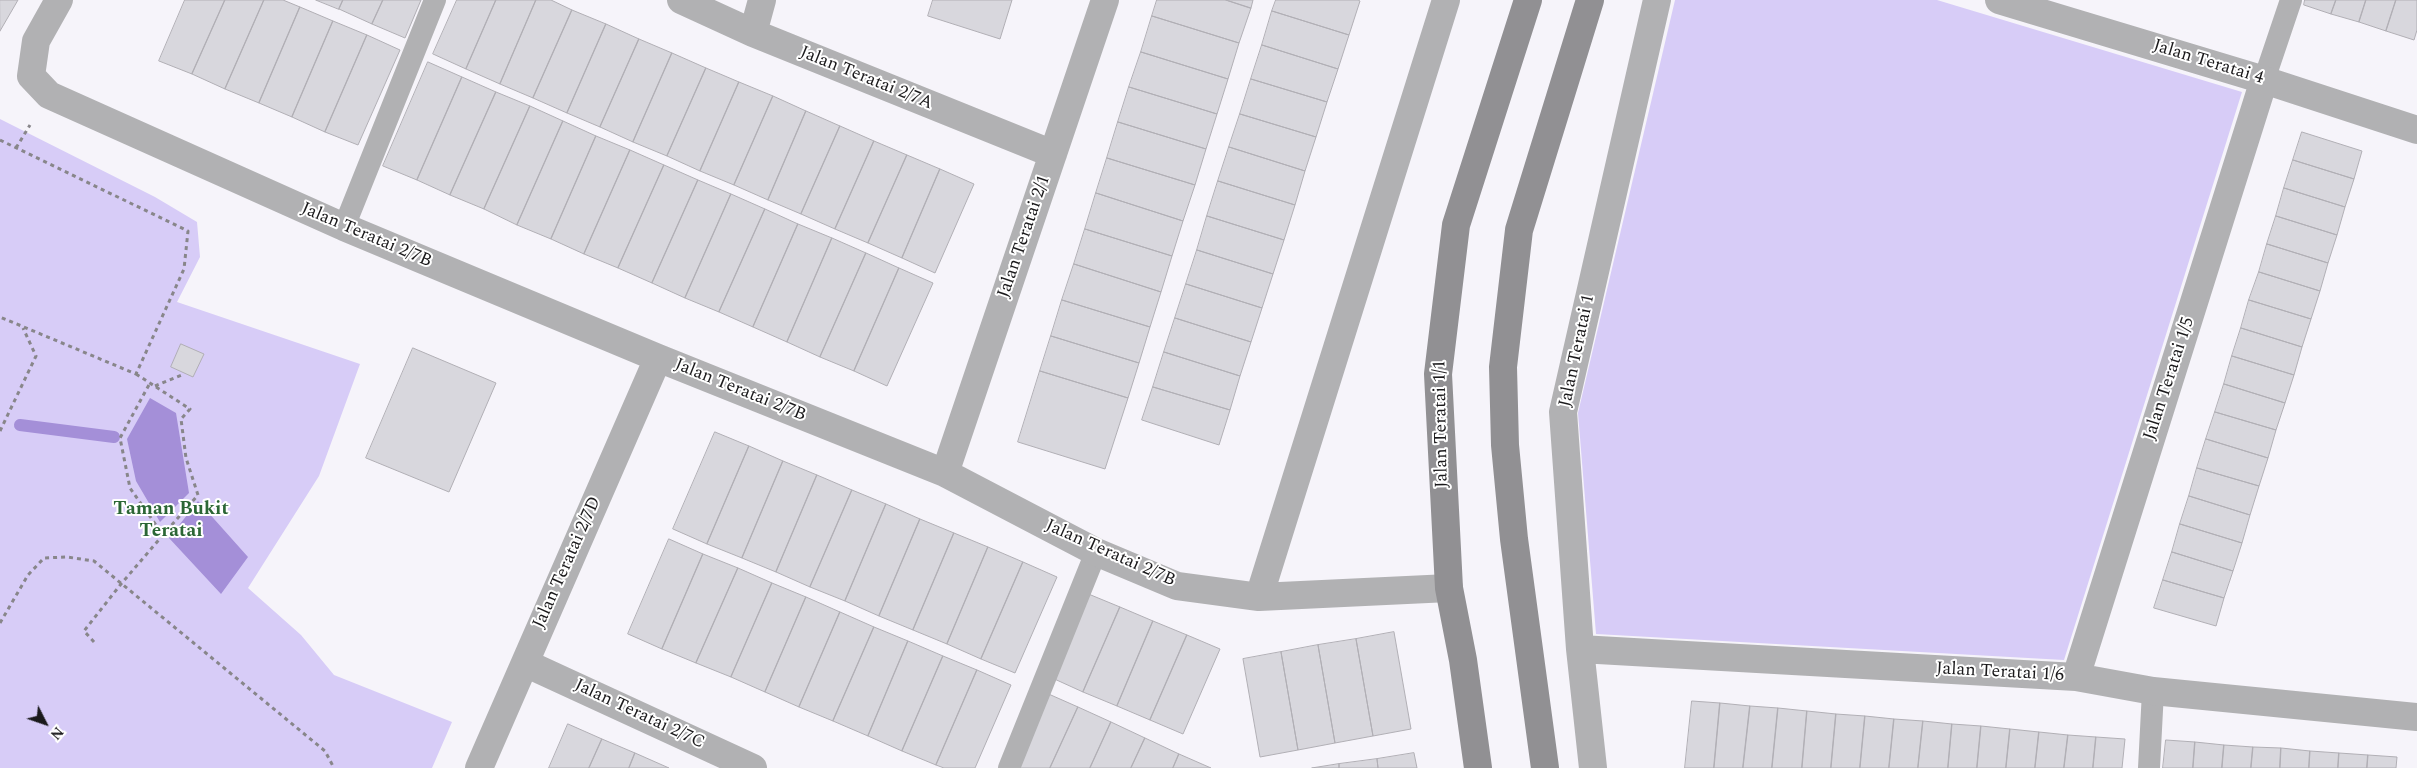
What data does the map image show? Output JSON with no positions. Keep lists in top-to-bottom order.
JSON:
{
  "streets": {
    "street": [
      "Jalan Teratai 4",
      "Jalan Teratai 2/7A",
      "Jalan Teratai 2/7B",
      "Jalan Teratai 2/1",
      "Jalan Teratai 1",
      "Jalan Teratai 1/5",
      "Jalan Teratai 1/1",
      "Jalan Teratai 2/7D",
      "Jalan Teratai 1/6",
      "Jalan Teratai 2/7C"
    ]
  },
  "crossings": [
    ["Jalan Teratai 4", "Jalan Teratai 1/5"],
    ["Jalan Teratai 2/7A", "Jalan Teratai 2/1"],
    ["Jalan Teratai 2/7B", "Jalan Teratai 2/1"],
    ["Jalan Teratai 2/7B", "Jalan Teratai 1/1"],
    ["Jalan Teratai 2/7B", "Jalan Teratai 2/7D"],
    ["Jalan Teratai 1", "Jalan Teratai 1/6"],
    ["Jalan Teratai 1/5", "Jalan Teratai 1/6"],
    ["Jalan Teratai 2/7D", "Jalan Teratai 2/7C"]
  ],
  "districts": ["Taman Bukit Teratai"],
  "north": "bottom right"
}
